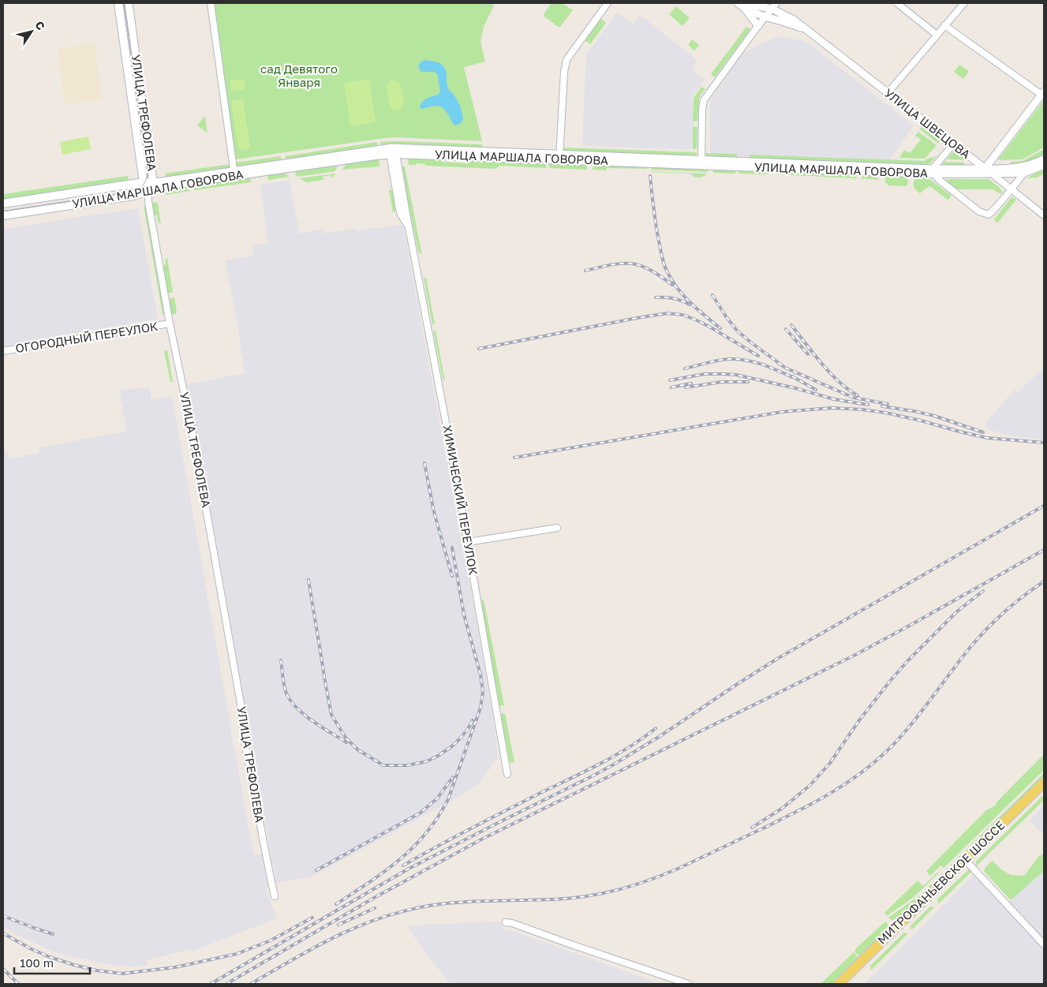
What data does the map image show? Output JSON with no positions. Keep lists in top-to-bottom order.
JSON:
{
  "streets": {
    "main road": ["УЛИЦА ТРЕФОЛЕВА", "УЛИЦА МАРШАЛА ГОВОРОВА", "МИТРОФАНЬЕВСКОЕ ШОССЕ"],
    "street": ["УЛИЦА ШВЕЦОВА", "ОГОРОДНЫЙ ПЕРЕУЛОК", "ХИМИЧЕСКИЙ ПЕРЕУЛОК"]
  },
  "crossings": [
    ["УЛИЦА ТРЕФОЛЕВА", "УЛИЦА МАРШАЛА ГОВОРОВА"],
    ["УЛИЦА ТРЕФОЛЕВА", "ОГОРОДНЫЙ ПЕРЕУЛОК"],
    ["УЛИЦА ШВЕЦОВА", "УЛИЦА МАРШАЛА ГОВОРОВА"],
    ["УЛИЦА МАРШАЛА ГОВОРОВА", "ХИМИЧЕСКИЙ ПЕРЕУЛОК"]
  ],
  "parks": ["сад Девятого Января"],
  "scale_bar": "100 m",
  "north": "top right"
}
